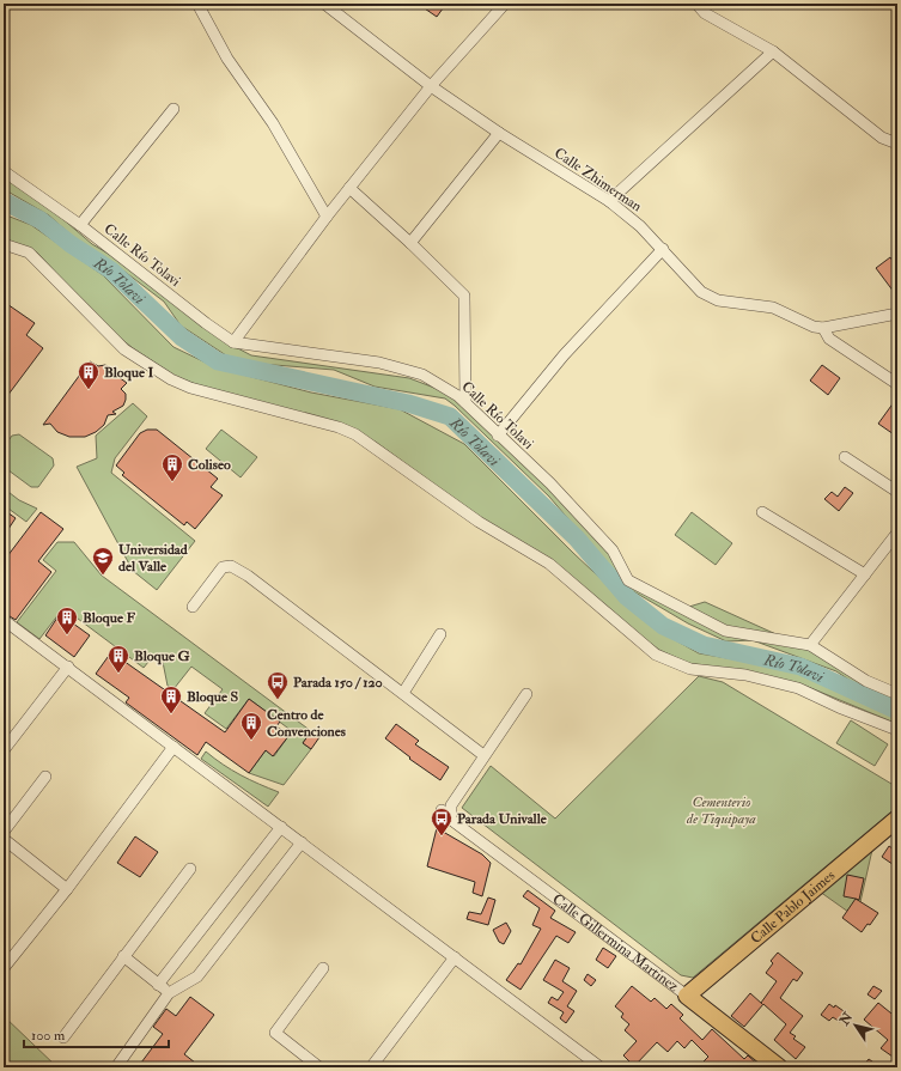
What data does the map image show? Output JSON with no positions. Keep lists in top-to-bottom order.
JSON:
{
  "streets": {
    "main road": ["Calle Pablo Jaimes", "Calle Gillermina Martinez"],
    "street": ["Calle Zhimerman", "Calle Río Tolavi"]
  },
  "crossings": [
    ["Calle Pablo Jaimes", "Calle Gillermina Martinez"]
  ],
  "water": ["Río Tolavi"],
  "parks": ["Cementerio de Tiquipaya"],
  "places": {
    "building": [
      "Bloque I",
      "Coliseo",
      "Bloque F",
      "Bloque G",
      "Bloque S",
      "Centro de Convenciones"
    ],
    "school or university": ["Universidad del Valle"],
    "bus stop": ["Parada 150 / 120", "Parada Univalle"]
  },
  "scale_bar": "100 m",
  "north": "top left"
}
